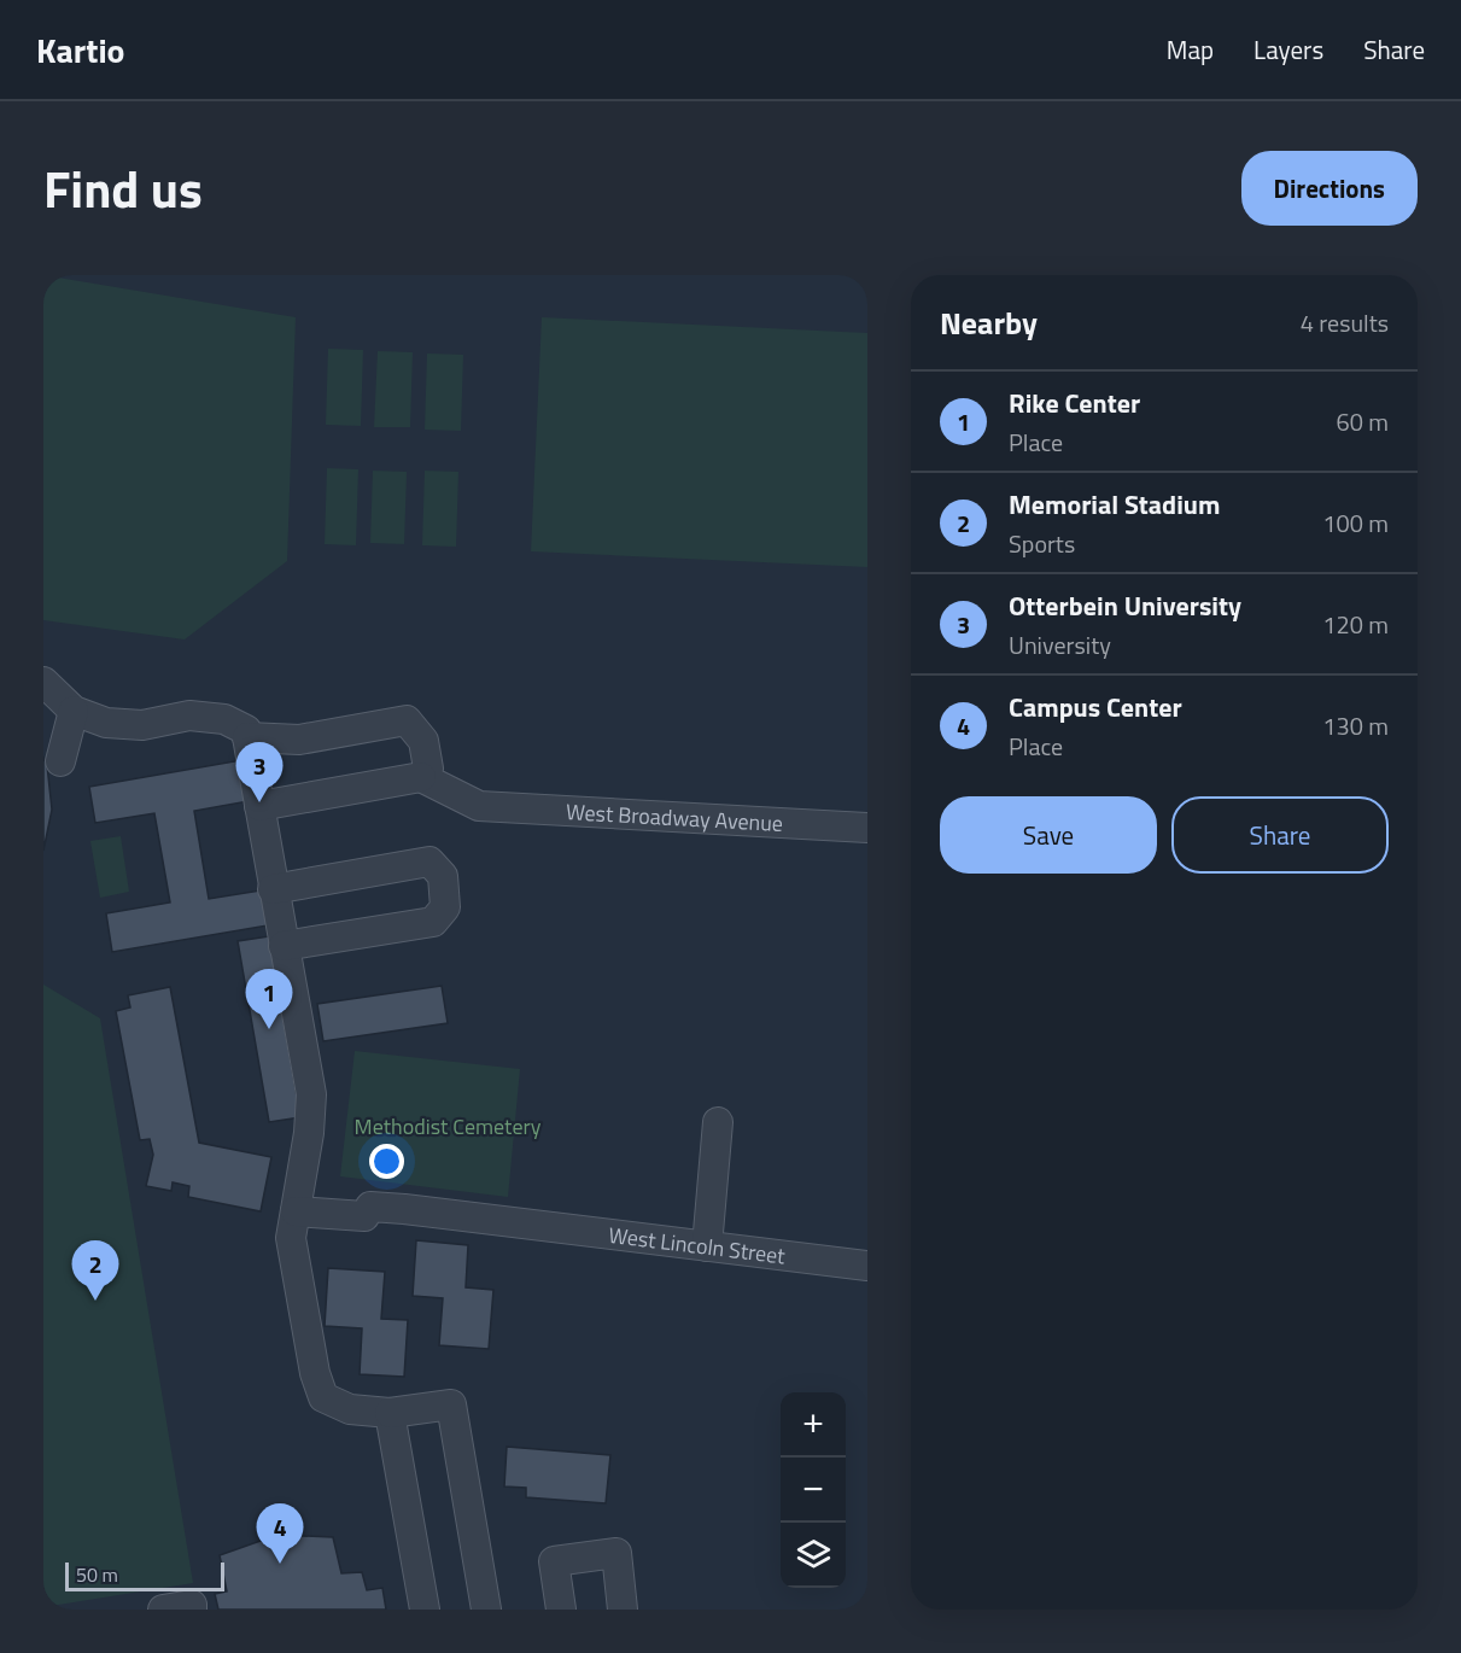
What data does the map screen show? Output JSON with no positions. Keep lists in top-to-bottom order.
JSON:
{
  "streets": {
    "street": ["West Broadway Avenue", "West Lincoln Street"]
  },
  "parks": ["Methodist Cemetery"],
  "scale_bar": "50 m",
  "page": {
    "header": "Kartio",
    "nav": ["Map", "Layers", "Share"],
    "title": "Find us",
    "buttons": [
      "Directions",
      ["Save", "Share"]
    ],
    "heading": ["Nearby", "4 results"],
    "list": [
      {
        "mark": "1",
        "name": "Rike Center",
        "note": "Place",
        "value": "60 m"
      },
      {
        "mark": "2",
        "name": "Memorial Stadium",
        "note": "Sports",
        "value": "100 m"
      },
      {
        "mark": "3",
        "name": "Otterbein University",
        "note": "University",
        "value": "120 m"
      },
      {
        "mark": "4",
        "name": "Campus Center",
        "note": "Place",
        "value": "130 m"
      }
    ],
    "pins": [
      "3",
      "1",
      "2",
      "4"
    ],
    "map_buttons": ["+", "−"],
    "scale": "50 m"
  }
}
